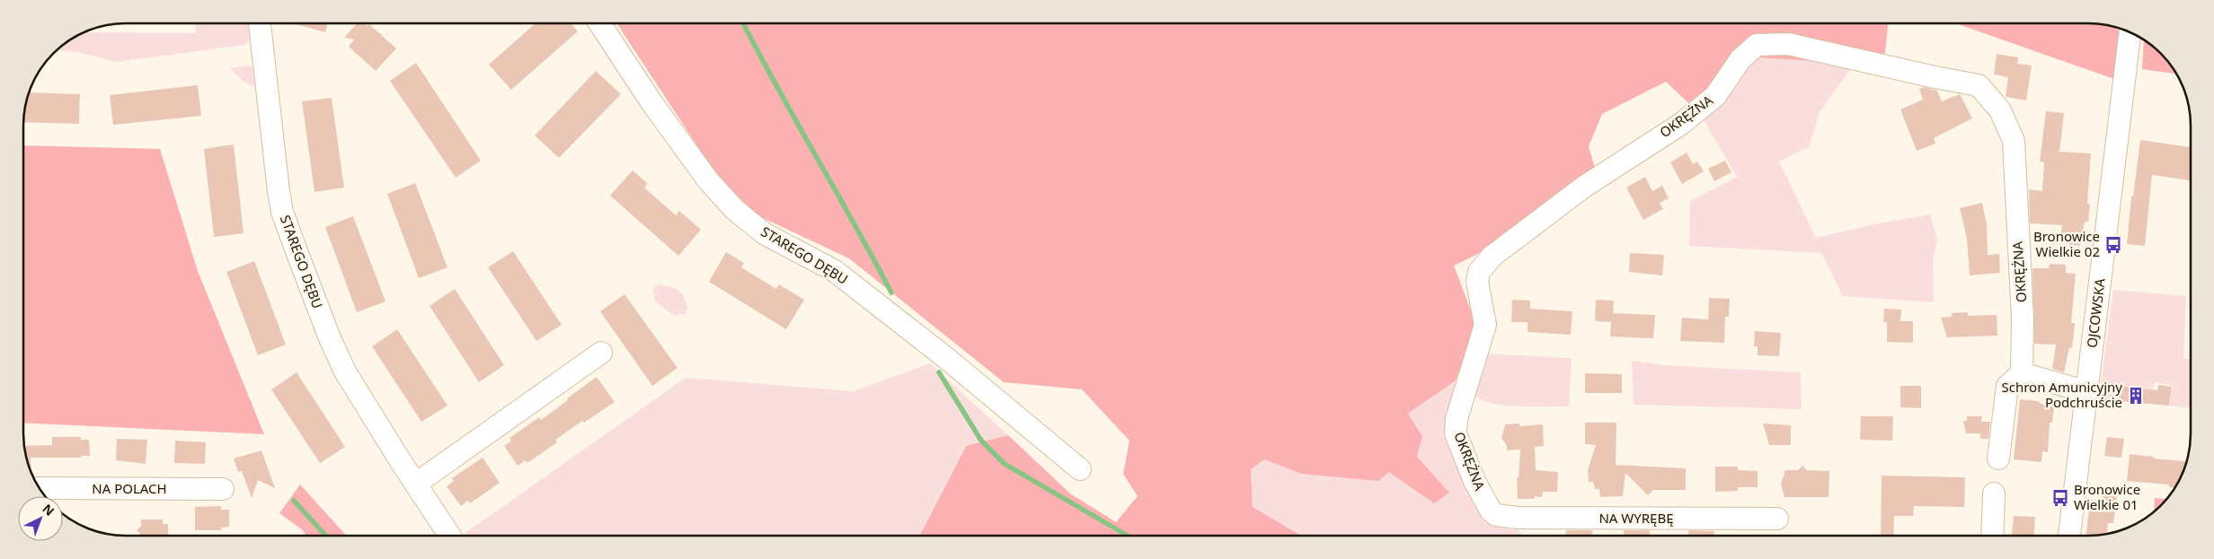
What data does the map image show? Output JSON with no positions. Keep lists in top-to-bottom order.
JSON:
{
  "streets": {
    "street": [
      "OKRĘŻNA",
      "STAREGO DĘBU",
      "OJCOWSKA",
      "NA POLACH",
      "NA WYRĘBĘ"
    ]
  },
  "crossings": [
    ["OKRĘŻNA", "NA WYRĘBĘ"]
  ],
  "places": {
    "bus stop": ["Bronowice Wielkie 02", "Bronowice Wielkie 01"],
    "building": ["Schron Amunicyjny Podchruście"]
  },
  "north": "top right"
}
